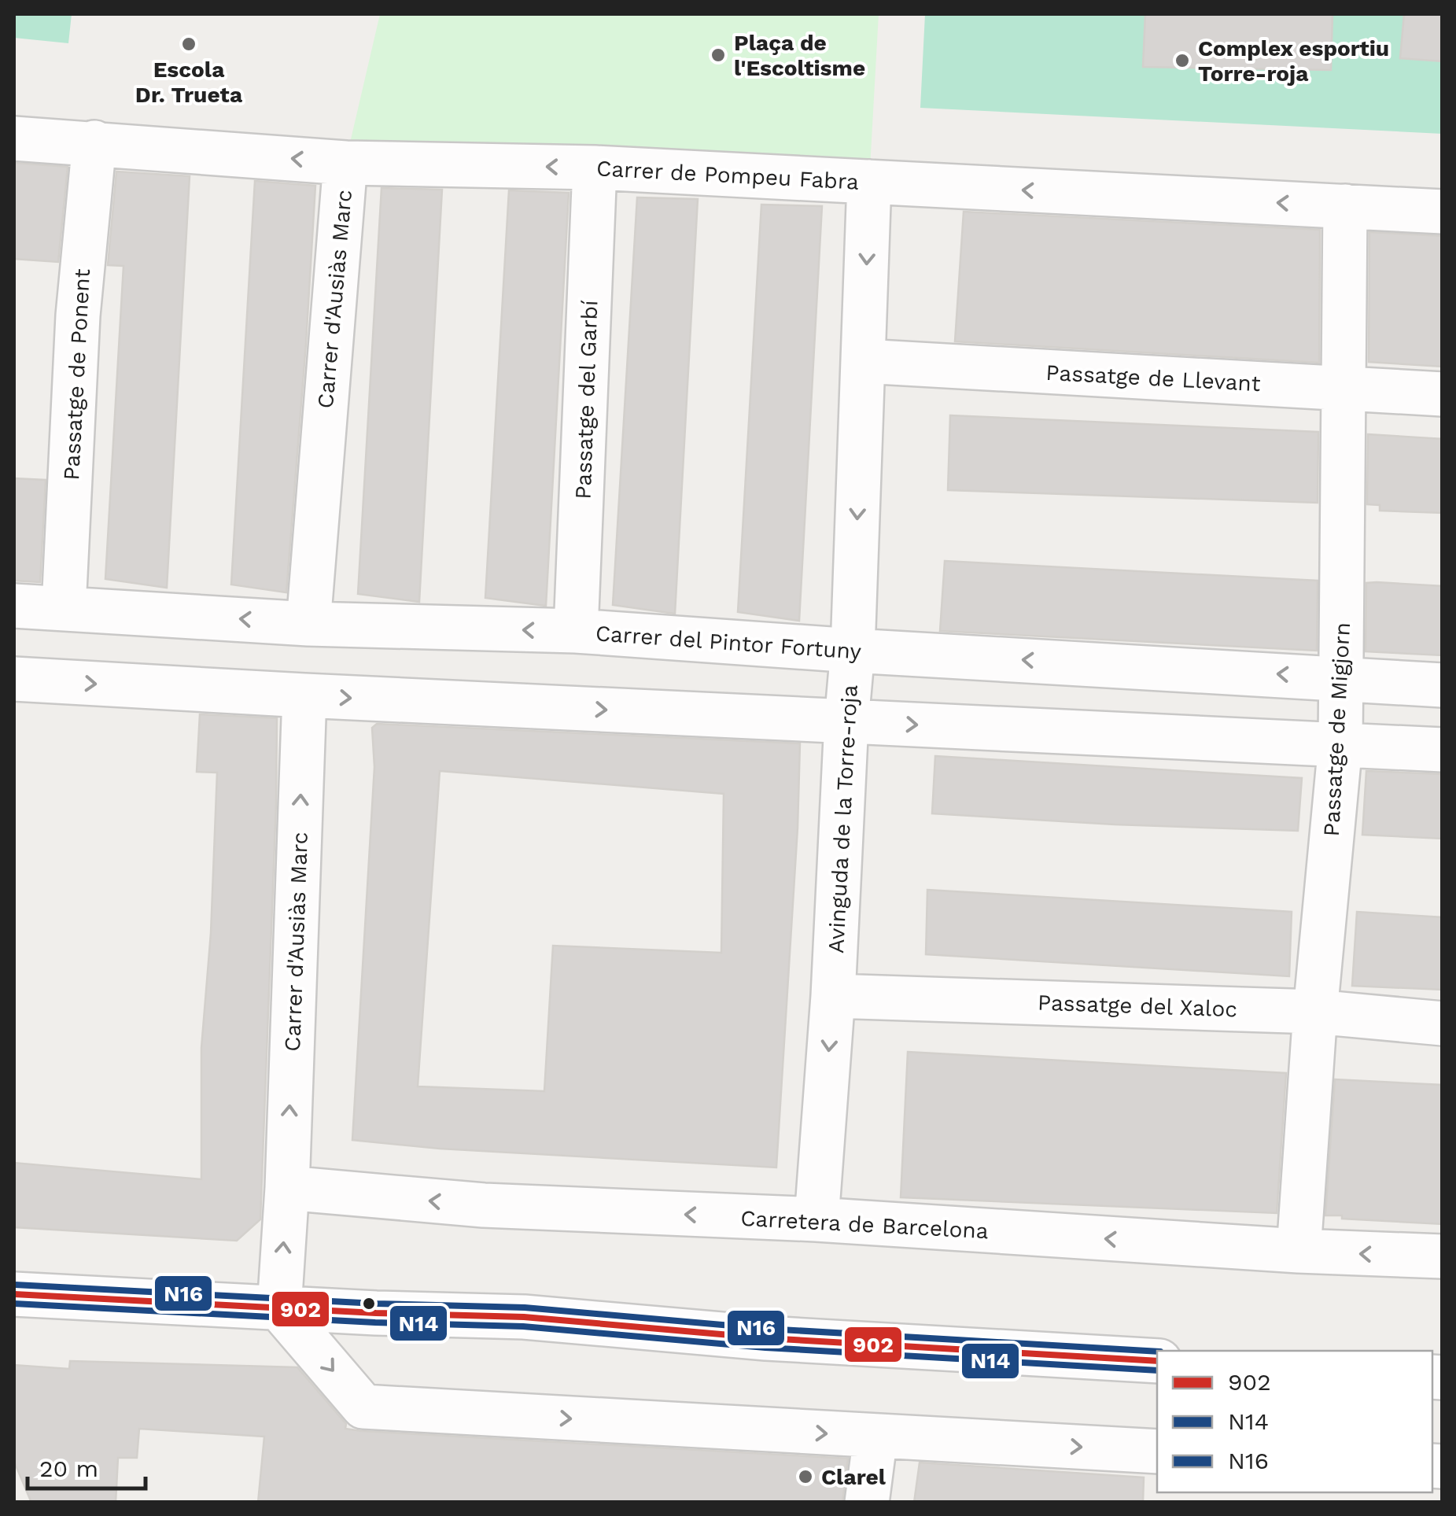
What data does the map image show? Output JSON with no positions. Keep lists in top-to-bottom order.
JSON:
{
  "streets": {
    "street": [
      "Carrer de Pompeu Fabra",
      "Carrer d'Ausiàs Marc",
      "Passatge de Ponent",
      "Passatge de Llevant",
      "Passatge del Garbí",
      "Carrer del Pintor Fortuny",
      "Passatge de Migjorn",
      "Avinguda de la Torre-roja",
      "Passatge del Xaloc",
      "Carretera de Barcelona"
    ]
  },
  "crossings": [
    ["Carrer de Pompeu Fabra", "Carrer d'Ausiàs Marc"],
    ["Carrer de Pompeu Fabra", "Passatge de Ponent"],
    ["Carrer de Pompeu Fabra", "Passatge del Garbí"],
    ["Carrer de Pompeu Fabra", "Passatge de Migjorn"],
    ["Carrer de Pompeu Fabra", "Avinguda de la Torre-roja"],
    ["Carrer d'Ausiàs Marc", "Carrer del Pintor Fortuny"],
    ["Carrer d'Ausiàs Marc", "Carretera de Barcelona"],
    ["Passatge de Ponent", "Carrer del Pintor Fortuny"],
    ["Passatge de Llevant", "Passatge de Migjorn"],
    ["Passatge de Llevant", "Avinguda de la Torre-roja"],
    ["Passatge del Garbí", "Carrer del Pintor Fortuny"],
    ["Carrer del Pintor Fortuny", "Passatge de Migjorn"],
    ["Carrer del Pintor Fortuny", "Avinguda de la Torre-roja"],
    ["Passatge de Migjorn", "Passatge del Xaloc"],
    ["Passatge de Migjorn", "Carretera de Barcelona"],
    ["Avinguda de la Torre-roja", "Passatge del Xaloc"],
    ["Avinguda de la Torre-roja", "Carretera de Barcelona"]
  ],
  "one_way": ["Carrer de Pompeu Fabra", "Carrer d'Ausiàs Marc", "Avinguda de la Torre-roja"],
  "places": [
    "Escola Dr. Trueta",
    "Plaça de l'Escoltisme",
    "Complex esportiu Torre-roja",
    "Clarel"
  ],
  "lines": ["transit line N16", "transit line 902", "transit line N14"],
  "legend": ["902", "N14", "N16"],
  "scale_bar": "20 m"
}
